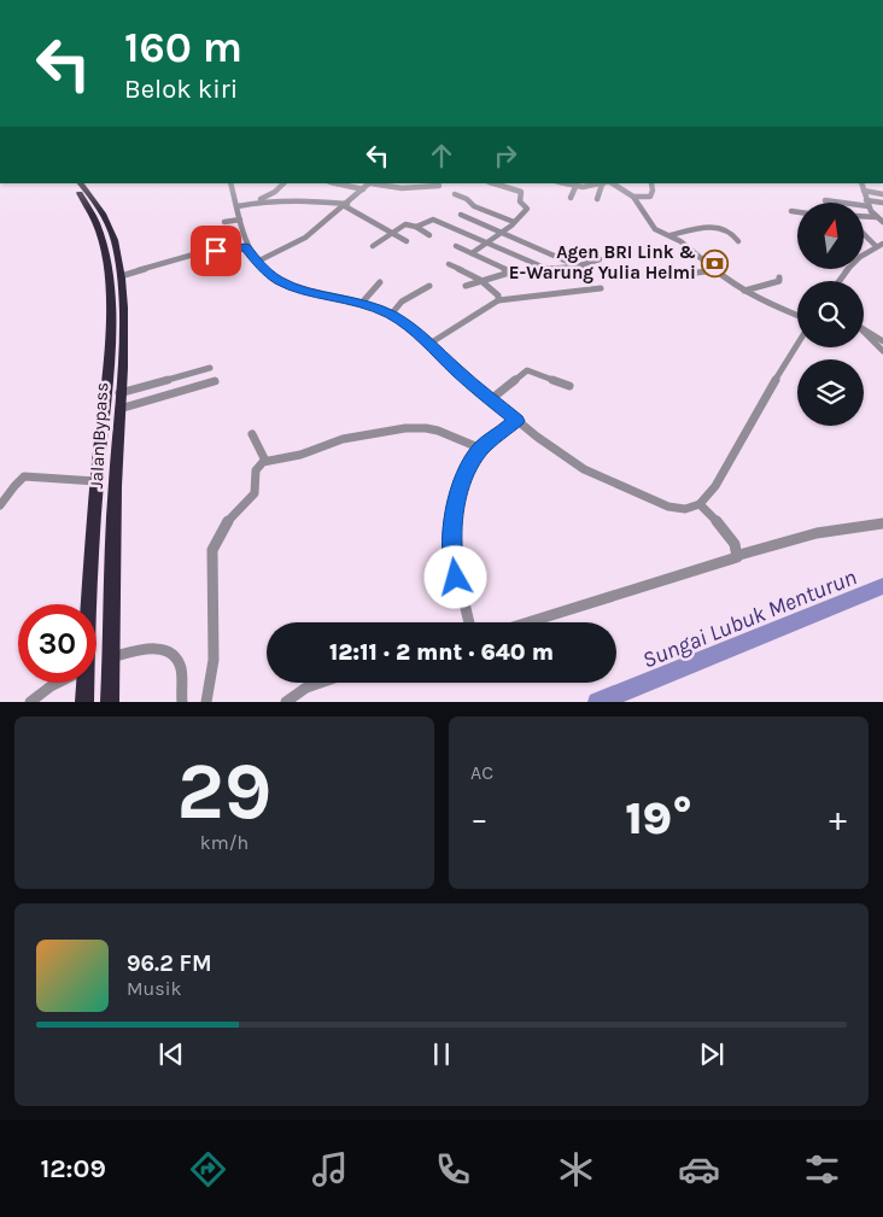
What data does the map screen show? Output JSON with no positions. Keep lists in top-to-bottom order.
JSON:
{
  "streets": {
    "highway": ["Jalan Bypass"]
  },
  "water": ["Sungai Lubuk Menturun"],
  "places": {
    "bank": ["Agen BRI Link & E-Warung Yulia Helmi"]
  },
  "north": "top",
  "page": {
    "turn": ["160 m", "Belok kiri"],
    "limit": "30",
    "trip": "12:11 · 2 mnt · 640 m",
    "tile": [
      ["29", "km/h"],
      "AC"
    ],
    "heat": ["−", "19°", "+"],
    "song": ["96.2 FM", "Musik"],
    "tabs": "12:09"
  }
}
